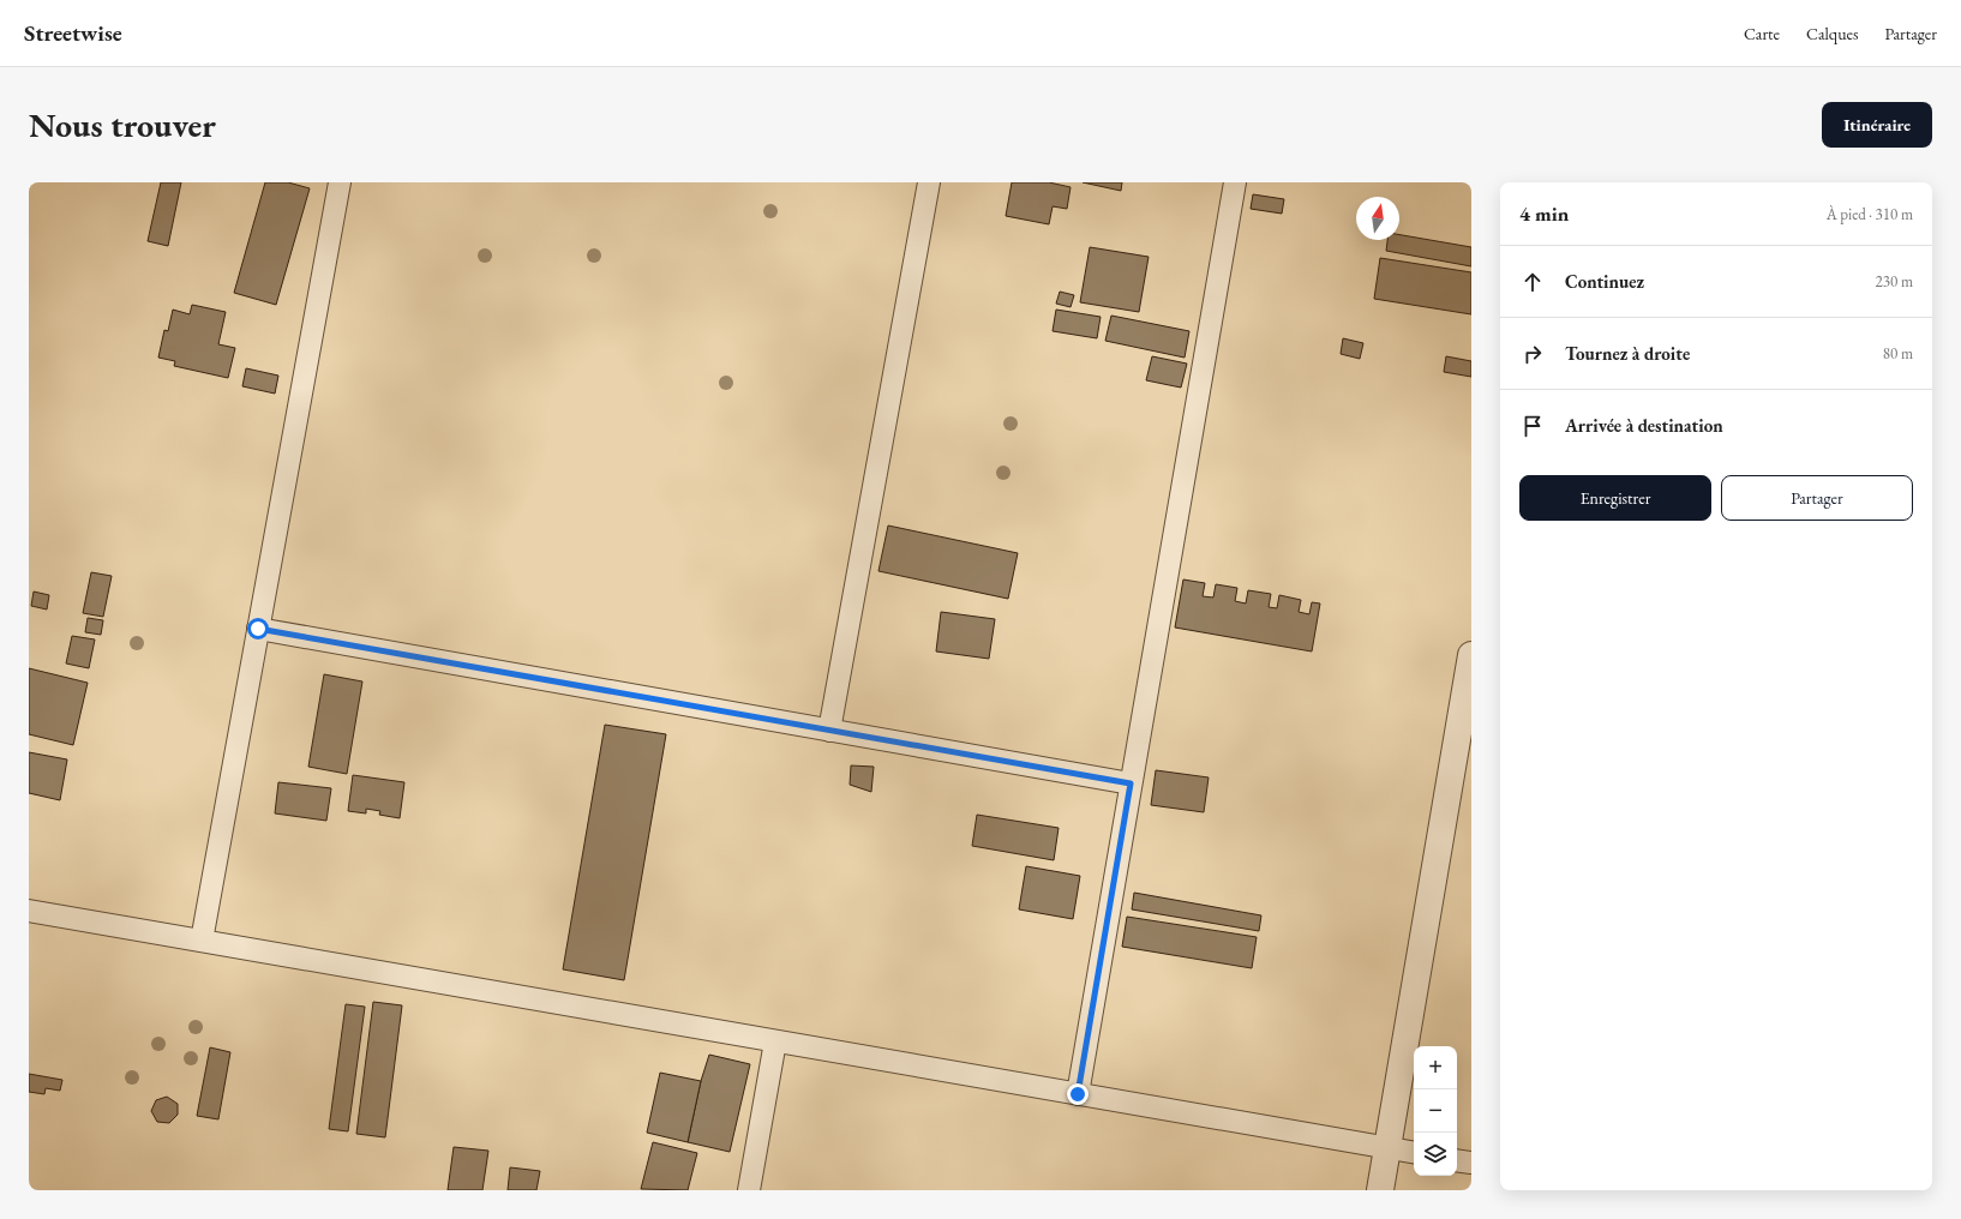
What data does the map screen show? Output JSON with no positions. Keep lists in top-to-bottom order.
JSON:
{
  "north": "top",
  "page": {
    "header": "Streetwise",
    "nav": ["Carte", "Calques", "Partager"],
    "buttons": [
      "Itinéraire",
      ["Enregistrer", "Partager"]
    ],
    "title": "Nous trouver",
    "heading": ["4 min", "À pied · 310 m"],
    "list": [
      ["Continuez", "230 m"],
      ["Tournez à droite", "80 m"],
      "Arrivée à destination"
    ],
    "map_buttons": ["+", "−"]
  }
}
